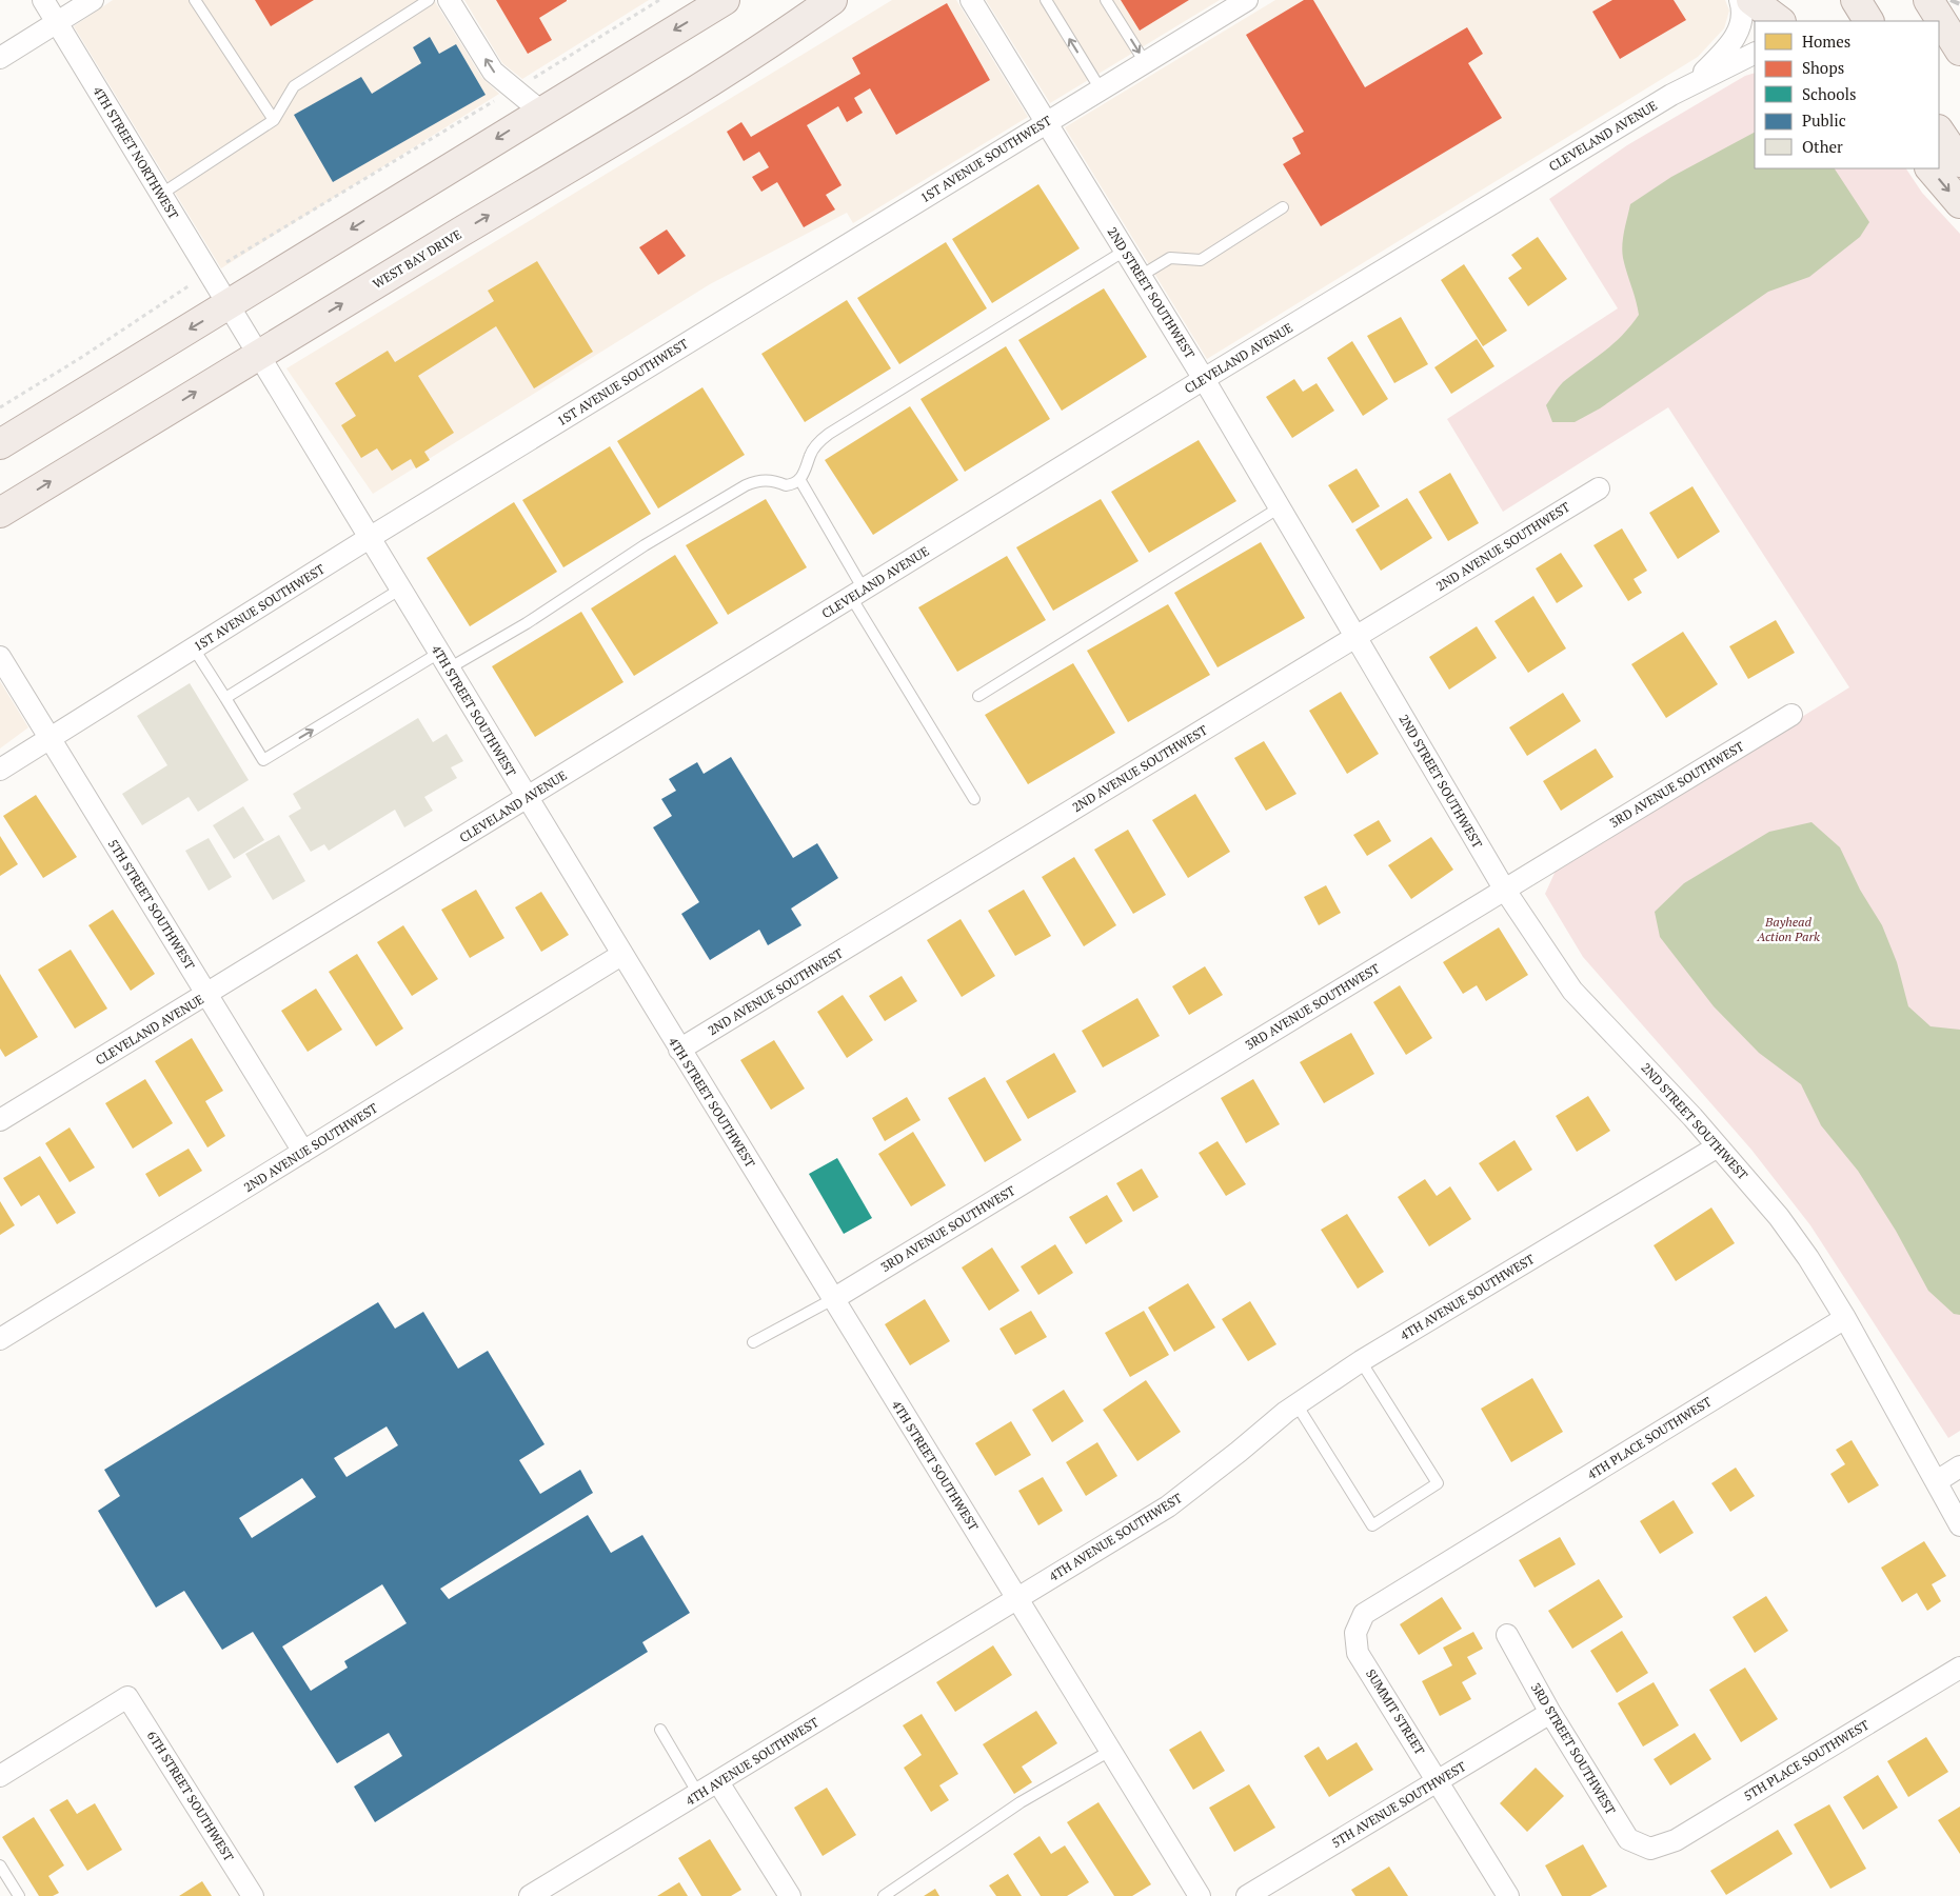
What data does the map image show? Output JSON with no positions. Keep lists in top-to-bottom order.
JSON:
{
  "streets": {
    "main road": ["WEST BAY DRIVE"],
    "street": [
      "CLEVELAND AVENUE",
      "4TH STREET NORTHWEST",
      "1ST AVENUE SOUTHWEST",
      "2ND STREET SOUTHWEST",
      "2ND AVENUE SOUTHWEST",
      "4TH STREET SOUTHWEST",
      "3RD AVENUE SOUTHWEST",
      "5TH STREET SOUTHWEST",
      "4TH AVENUE SOUTHWEST",
      "4TH PLACE SOUTHWEST",
      "SUMMIT STREET",
      "3RD STREET SOUTHWEST",
      "5TH PLACE SOUTHWEST",
      "6TH STREET SOUTHWEST",
      "5TH AVENUE SOUTHWEST"
    ]
  },
  "crossings": [
    ["CLEVELAND AVENUE", "2ND STREET SOUTHWEST"],
    ["CLEVELAND AVENUE", "4TH STREET SOUTHWEST"],
    ["CLEVELAND AVENUE", "5TH STREET SOUTHWEST"],
    ["4TH STREET NORTHWEST", "4TH STREET SOUTHWEST"],
    ["1ST AVENUE SOUTHWEST", "2ND STREET SOUTHWEST"],
    ["1ST AVENUE SOUTHWEST", "4TH STREET SOUTHWEST"],
    ["1ST AVENUE SOUTHWEST", "5TH STREET SOUTHWEST"],
    ["WEST BAY DRIVE", "4TH STREET SOUTHWEST"],
    ["2ND STREET SOUTHWEST", "2ND AVENUE SOUTHWEST"],
    ["2ND STREET SOUTHWEST", "3RD AVENUE SOUTHWEST"],
    ["2ND STREET SOUTHWEST", "4TH AVENUE SOUTHWEST"],
    ["2ND STREET SOUTHWEST", "4TH PLACE SOUTHWEST"],
    ["2ND AVENUE SOUTHWEST", "4TH STREET SOUTHWEST"],
    ["2ND AVENUE SOUTHWEST", "5TH STREET SOUTHWEST"],
    ["4TH STREET SOUTHWEST", "3RD AVENUE SOUTHWEST"],
    ["4TH STREET SOUTHWEST", "4TH AVENUE SOUTHWEST"],
    ["4TH PLACE SOUTHWEST", "SUMMIT STREET"],
    ["SUMMIT STREET", "5TH AVENUE SOUTHWEST"],
    ["3RD STREET SOUTHWEST", "5TH PLACE SOUTHWEST"],
    ["3RD STREET SOUTHWEST", "5TH AVENUE SOUTHWEST"]
  ],
  "parks": ["Bayhead Action Park"],
  "legend": [
    "Homes",
    "Shops",
    "Schools",
    "Public",
    "Other"
  ]
}
